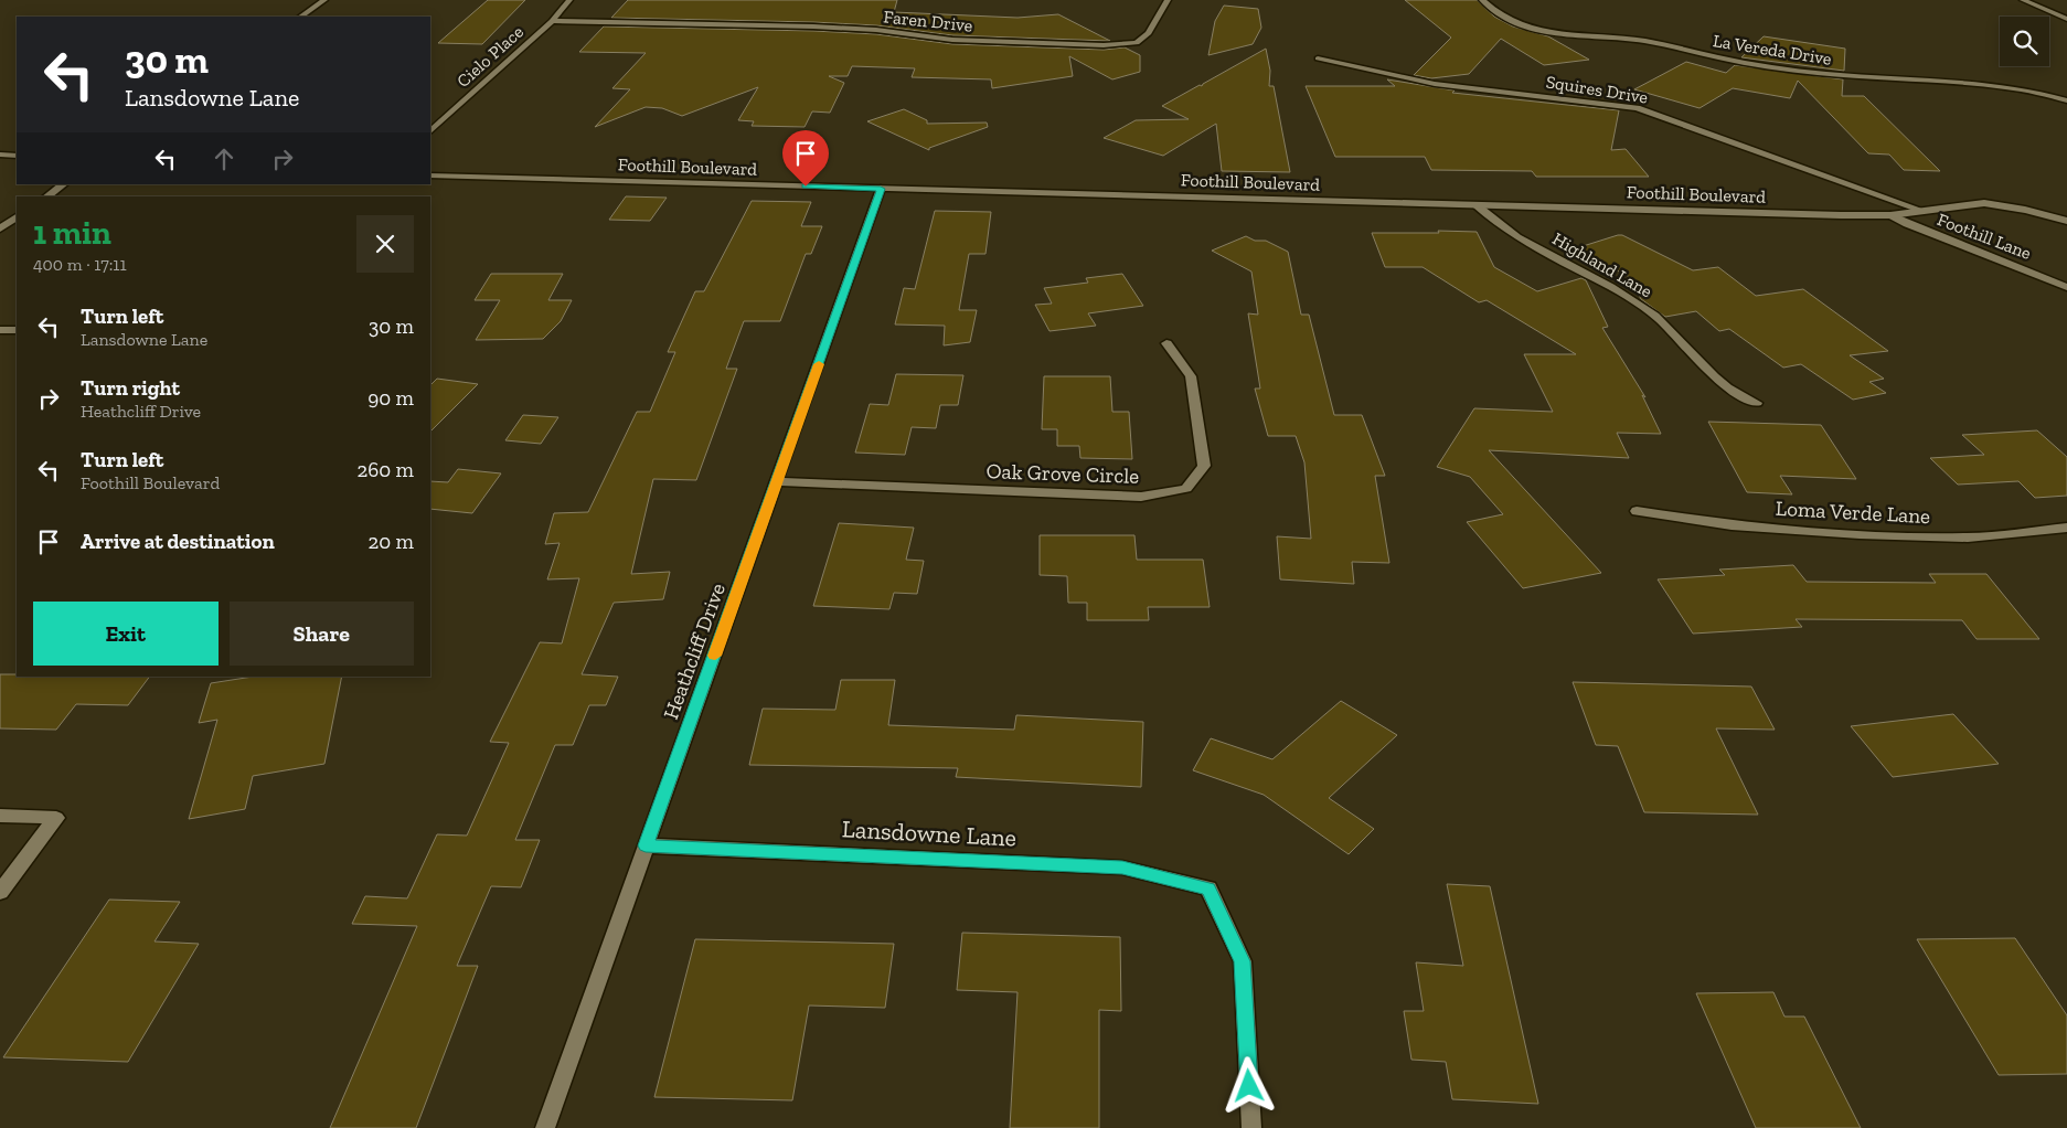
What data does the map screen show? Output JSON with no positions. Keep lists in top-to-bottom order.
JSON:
{
  "streets": {
    "street": [
      "Faren Drive",
      "La Vereda Drive",
      "Cielo Place",
      "Squires Drive",
      "Foothill Boulevard",
      "Foothill Lane",
      "Highland Lane",
      "Oak Grove Circle",
      "Loma Verde Lane",
      "Heathcliff Drive",
      "Lansdowne Lane"
    ]
  },
  "crossings": [
    ["Faren Drive", "Cielo Place"],
    ["Squires Drive", "Foothill Boulevard"],
    ["Foothill Boulevard", "Foothill Lane"],
    ["Foothill Boulevard", "Highland Lane"],
    ["Foothill Boulevard", "Heathcliff Drive"],
    ["Oak Grove Circle", "Heathcliff Drive"],
    ["Heathcliff Drive", "Lansdowne Lane"]
  ],
  "page": {
    "turn": ["30 m", "Lansdowne Lane"],
    "heading": ["1 min", "400 m · 17:11"],
    "list": [
      {
        "name": "Turn left",
        "note": "Lansdowne Lane",
        "value": "30 m"
      },
      {
        "name": "Turn right",
        "note": "Heathcliff Drive",
        "value": "90 m"
      },
      {
        "name": "Turn left",
        "note": "Foothill Boulevard",
        "value": "260 m"
      },
      {
        "name": "Arrive at destination",
        "value": "20 m"
      }
    ],
    "buttons": ["Exit", "Share"]
  }
}
